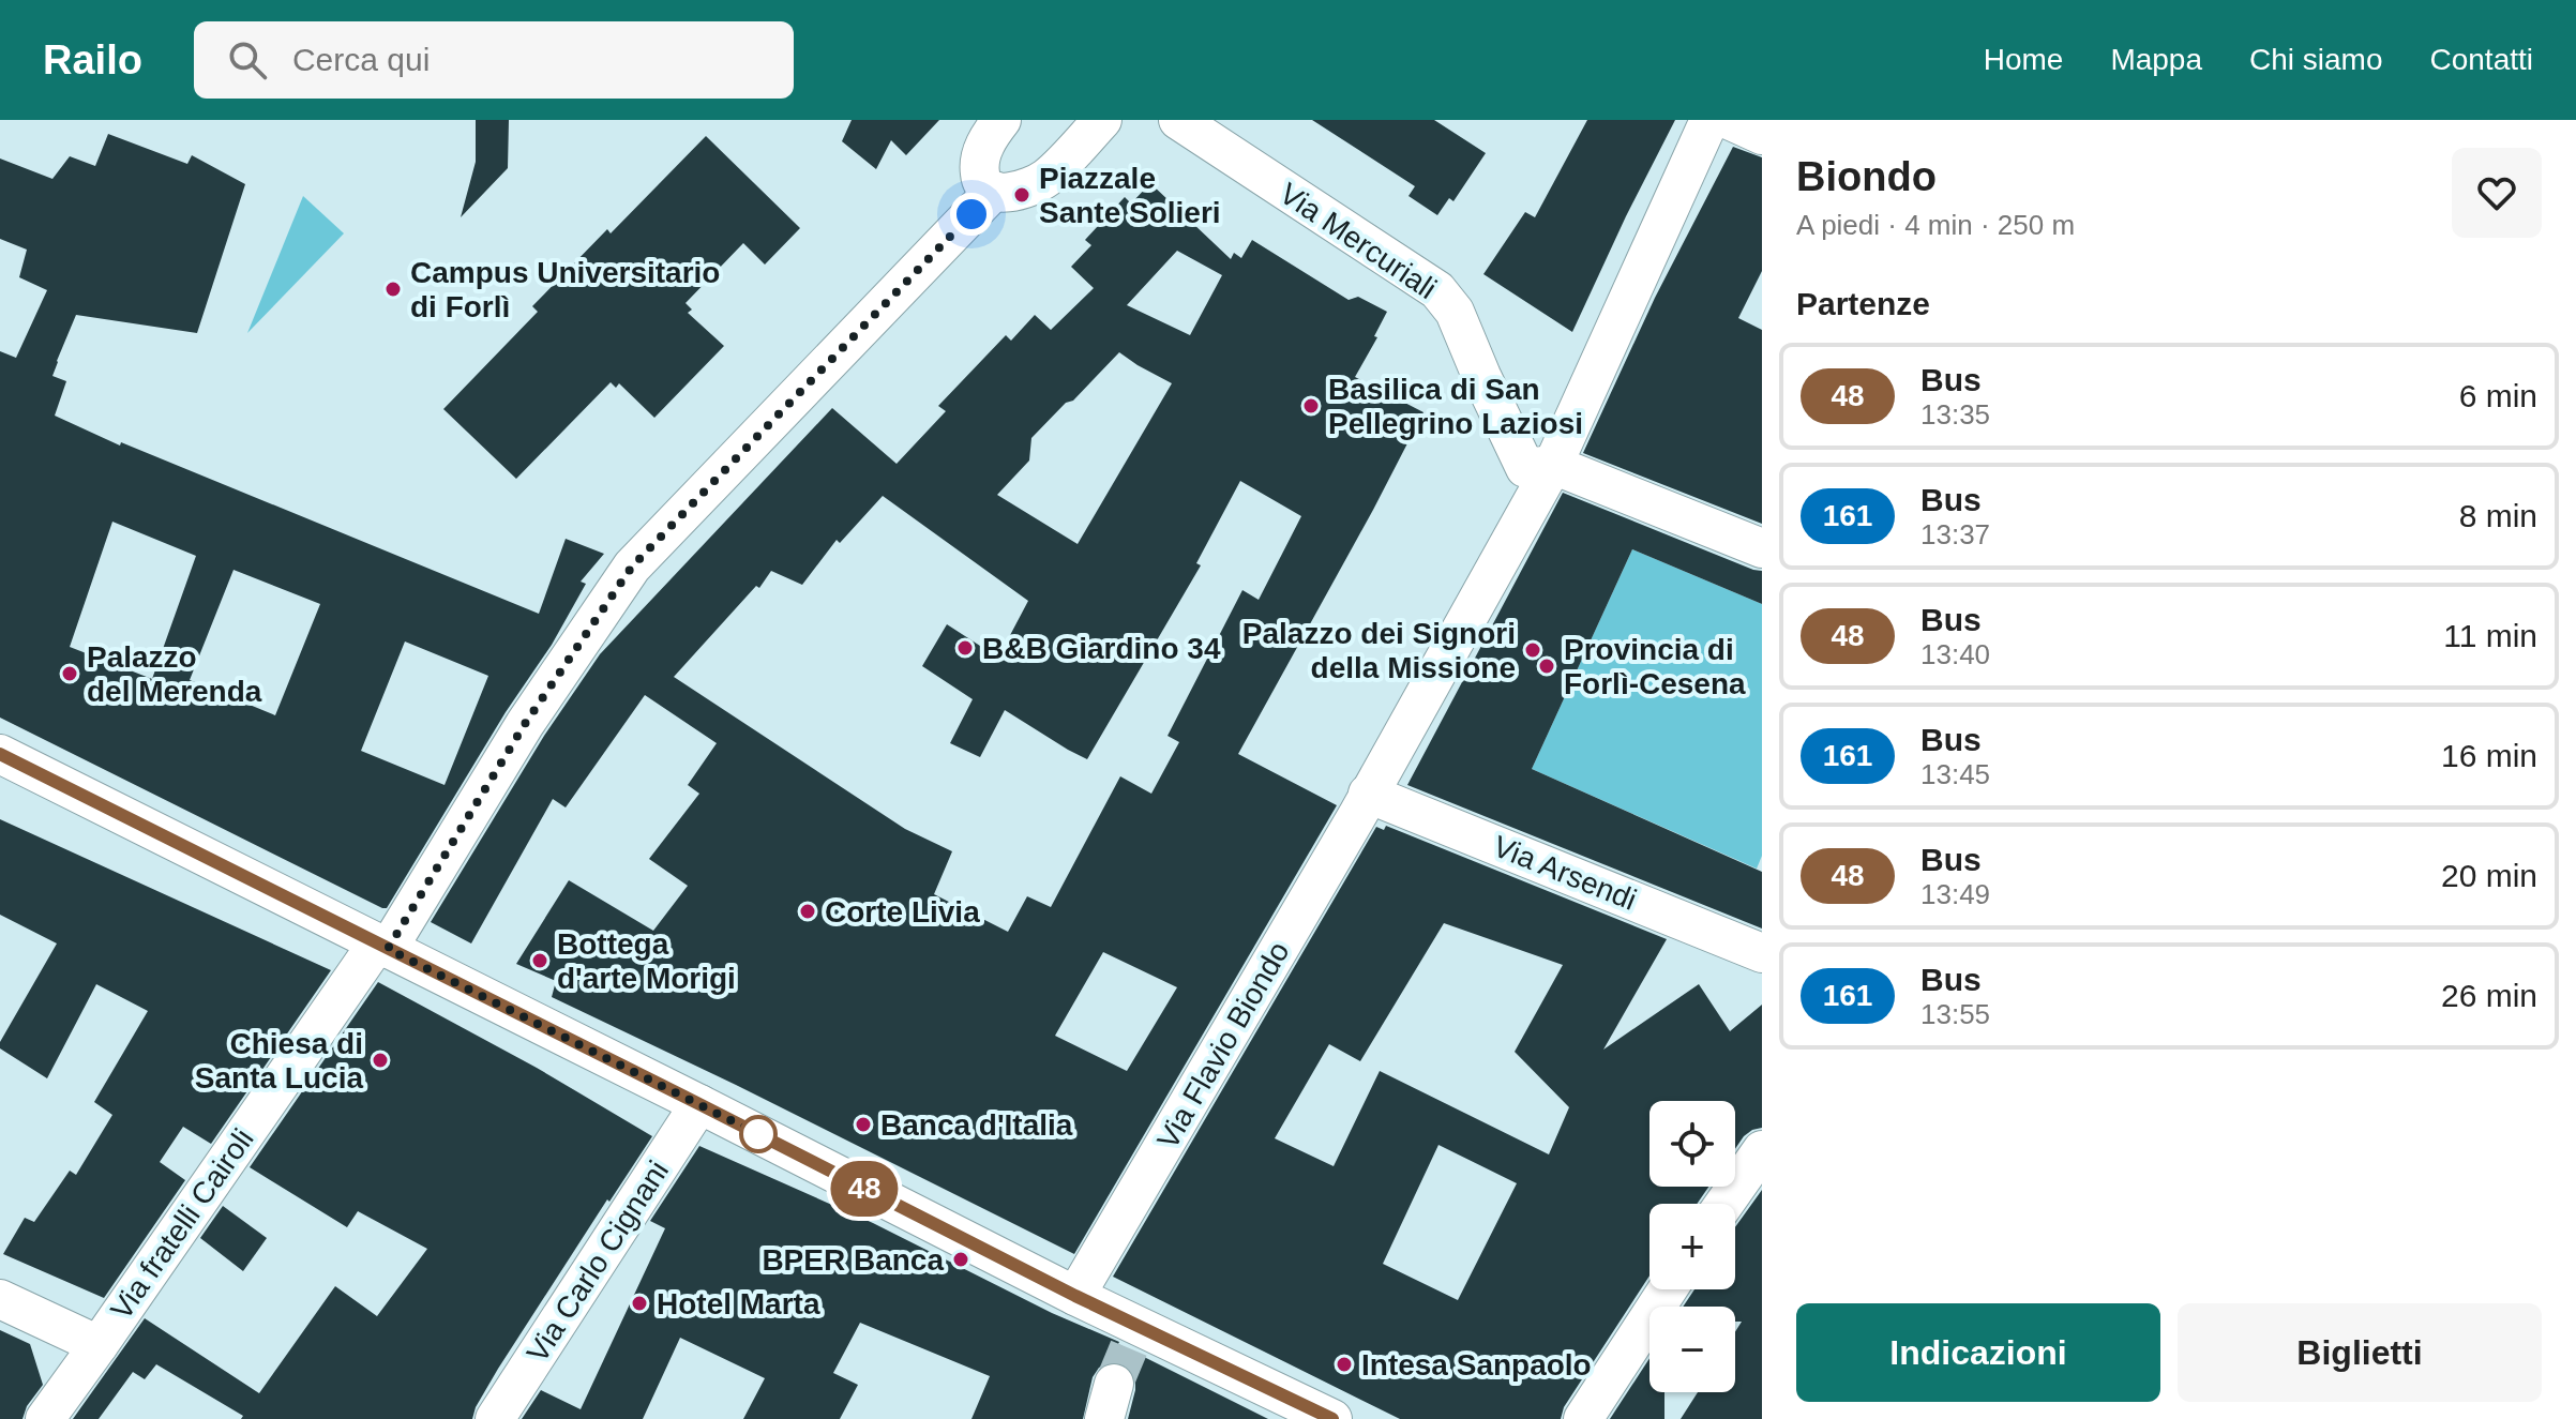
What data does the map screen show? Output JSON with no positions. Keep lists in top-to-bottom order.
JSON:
{
  "streets": {
    "street": [
      "Via Mercuriali",
      "Via Arsendi",
      "Via Flavio Biondo",
      "Via fratelli Cairoli",
      "Via Carlo Cignani"
    ]
  },
  "crossings": [
    ["Via Mercuriali", "Via Flavio Biondo"],
    ["Via Arsendi", "Via Flavio Biondo"]
  ],
  "places": [
    "Piazzale Sante Solieri",
    "Campus Universitario di Forlì",
    "Basilica di San Pellegrino Laziosi",
    "B&B Giardino 34",
    "Palazzo dei Signori della Missione",
    "Provincia di Forlì-Cesena",
    "Palazzo del Merenda",
    "Corte Livia",
    "Bottega d'arte Morigi",
    "Chiesa di Santa Lucia",
    "Banca d'Italia",
    "BPER Banca",
    "Hotel Marta",
    "Intesa Sanpaolo"
  ],
  "lines": ["bus line 48"],
  "page": {
    "header": "Railo",
    "search": "Cerca qui",
    "nav": [
      "Home",
      "Mappa",
      "Chi siamo",
      "Contatti"
    ],
    "on_map": "48",
    "heading": [
      ["Biondo", "A piedi · 4 min · 250 m"],
      "Partenze"
    ],
    "list": [
      {
        "mark": "48",
        "name": "Bus",
        "note": "13:35",
        "value": "6 min"
      },
      {
        "mark": "161",
        "name": "Bus",
        "note": "13:37",
        "value": "8 min"
      },
      {
        "mark": "48",
        "name": "Bus",
        "note": "13:40",
        "value": "11 min"
      },
      {
        "mark": "161",
        "name": "Bus",
        "note": "13:45",
        "value": "16 min"
      },
      {
        "mark": "48",
        "name": "Bus",
        "note": "13:49",
        "value": "20 min"
      },
      {
        "mark": "161",
        "name": "Bus",
        "note": "13:55",
        "value": "26 min"
      }
    ],
    "map_buttons": ["+", "−"],
    "buttons": ["Indicazioni", "Biglietti"]
  }
}
